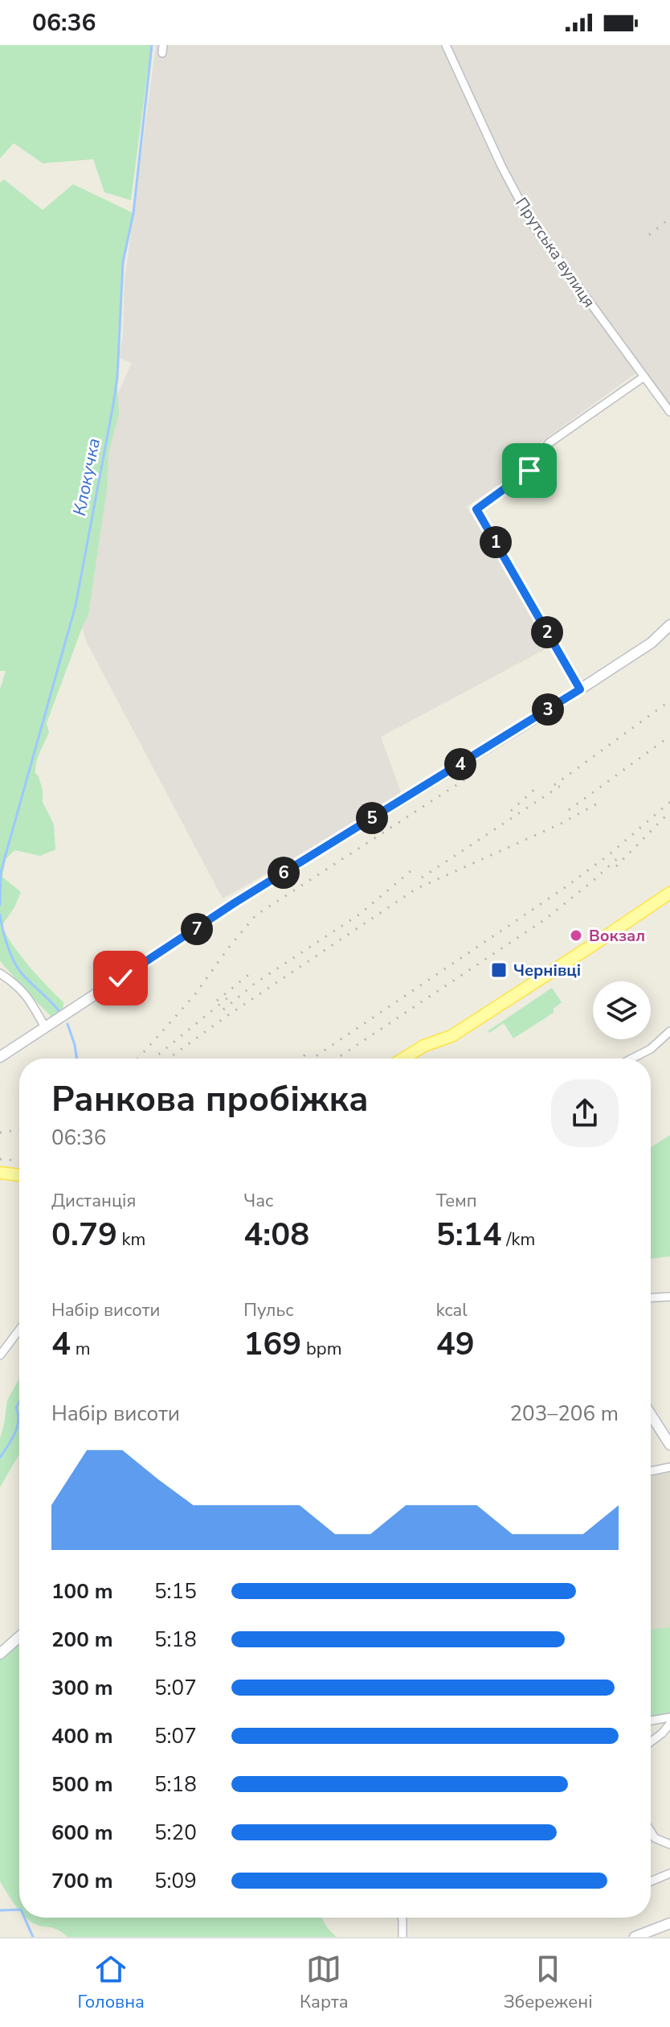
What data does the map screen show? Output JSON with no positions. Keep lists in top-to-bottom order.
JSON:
{
  "streets": {
    "street": ["Прутська вулиця"]
  },
  "water": ["Клокучка"],
  "places": {
    "other": ["Вокзал"],
    "transit": ["Чернівці"]
  },
  "page": {
    "status": "06:36",
    "pins": [
      "1",
      "2",
      "3",
      "4",
      "5",
      "6",
      "7"
    ],
    "heading": ["Ранкова пробіжка", "06:36"],
    "stats": [
      ["Дистанція", "0.79 km"],
      ["Час", "4:08"],
      ["Темп", "5:14 /km"],
      ["Набір висоти", "4 m"],
      ["Пульс", "169 bpm"],
      ["kcal", "49"]
    ],
    "chart": ["Набір висоти", "203–206 m"],
    "list": [
      {
        "name": "100 m",
        "note": "5:15"
      },
      {
        "name": "200 m",
        "note": "5:18"
      },
      {
        "name": "300 m",
        "note": "5:07"
      },
      {
        "name": "400 m",
        "note": "5:07"
      },
      {
        "name": "500 m",
        "note": "5:18"
      },
      {
        "name": "600 m",
        "note": "5:20"
      },
      {
        "name": "700 m",
        "note": "5:09"
      }
    ],
    "tabs": ["Головна", "Карта", "Збережені"]
  }
}
